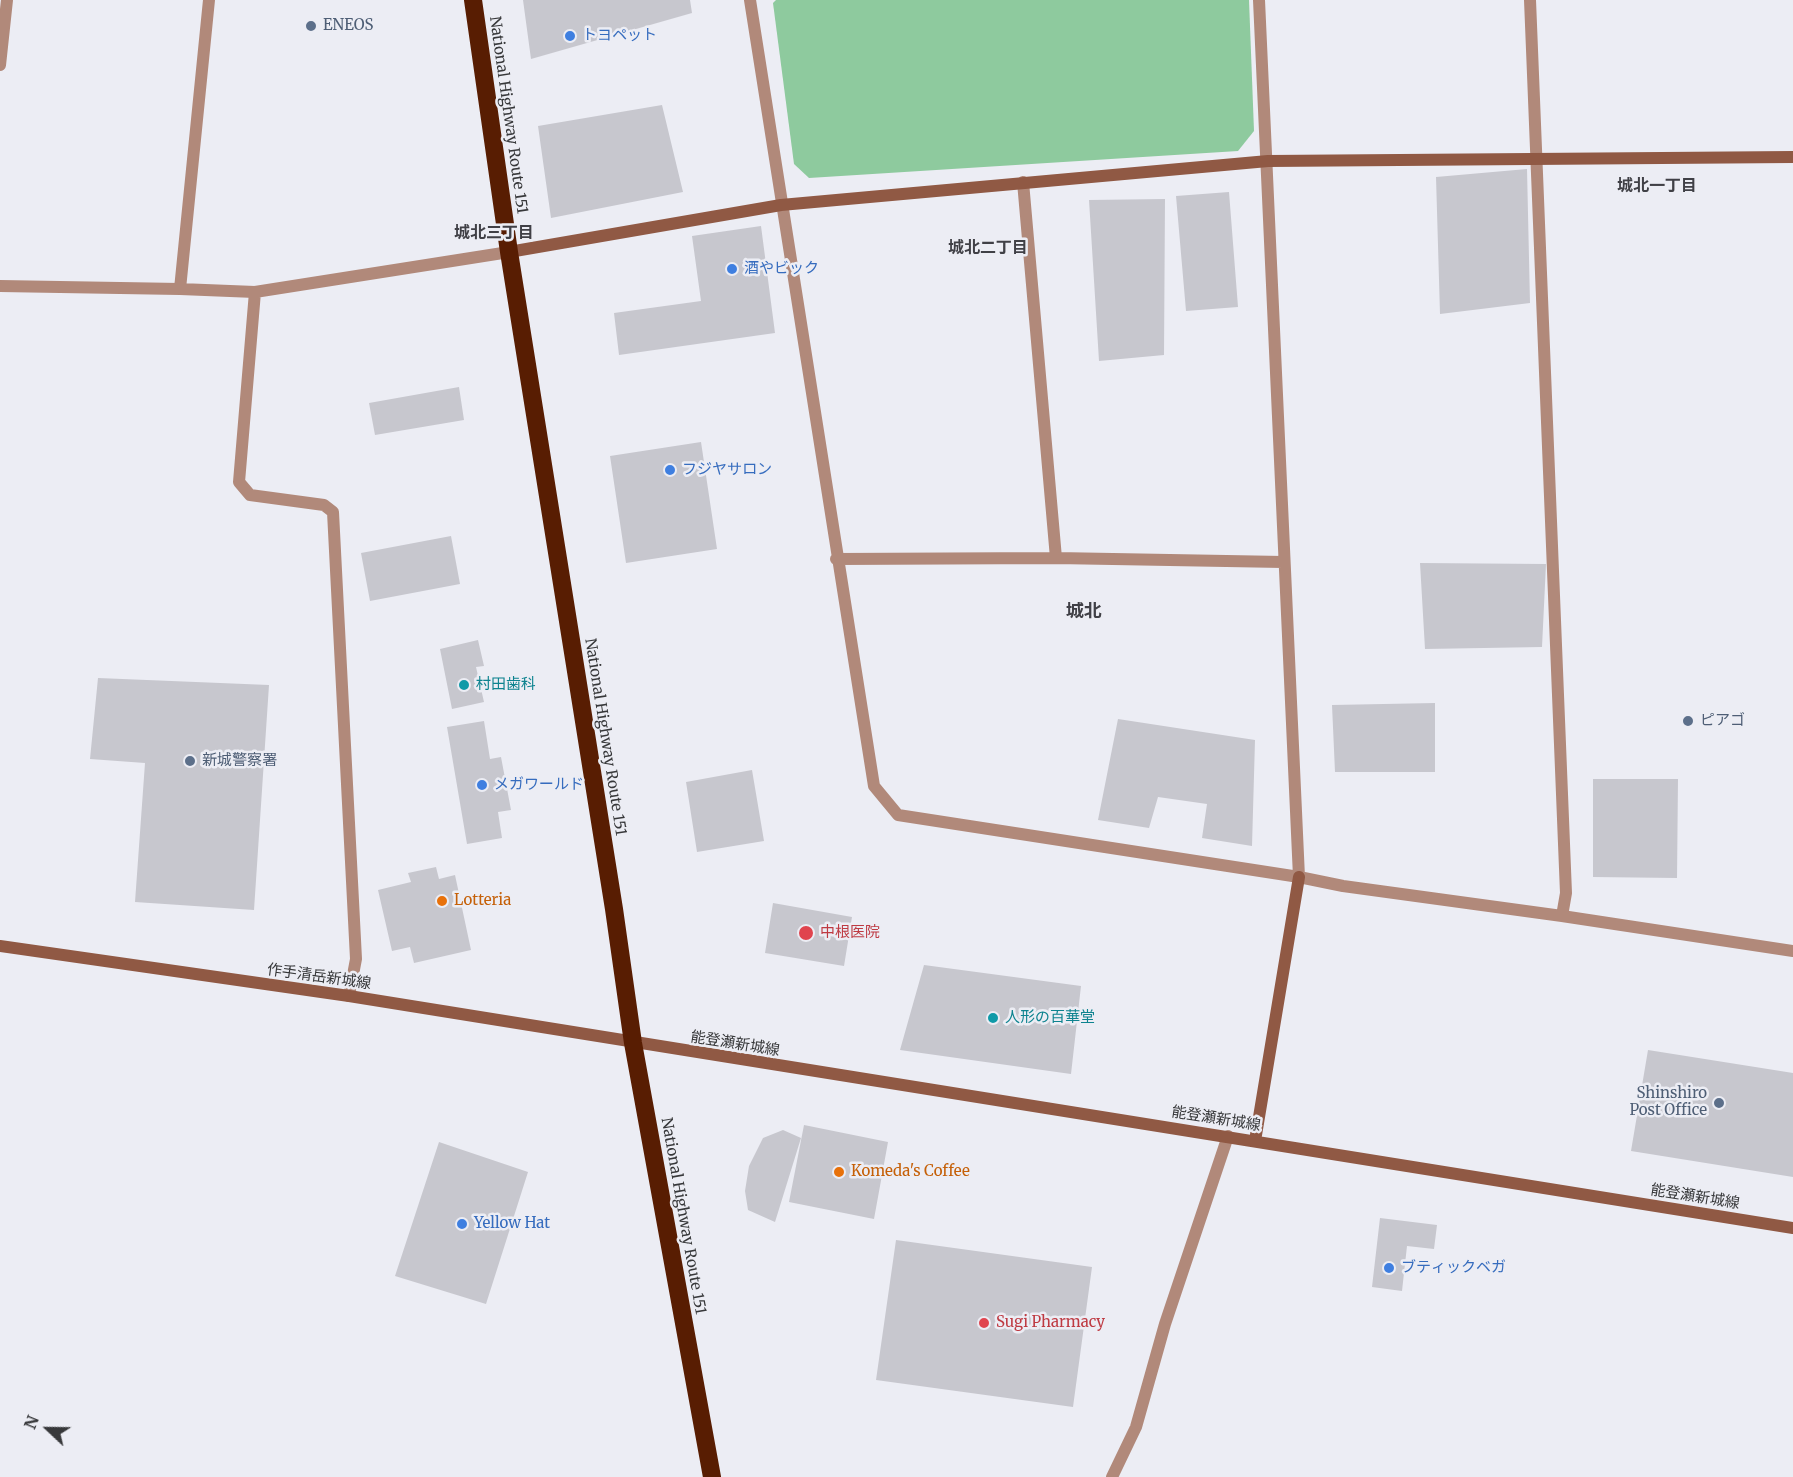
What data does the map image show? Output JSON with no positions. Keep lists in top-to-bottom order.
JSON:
{
  "streets": {
    "highway": ["National Highway Route 151"],
    "main road": ["作手清岳新城線", "能登瀬新城線"]
  },
  "crossings": [
    ["National Highway Route 151", "作手清岳新城線"],
    ["National Highway Route 151", "能登瀬新城線"],
    ["作手清岳新城線", "能登瀬新城線"]
  ],
  "districts": [
    "城北一丁目",
    "城北三丁目",
    "城北二丁目",
    "城北"
  ],
  "places": [
    "ENEOS",
    "トヨペット",
    "酒やビック",
    "フジヤサロン",
    "村田歯科",
    "ピアゴ",
    "新城警察署",
    "メガワールド",
    "Lotteria",
    "中根医院",
    "人形の百華堂",
    "Shinshiro Post Office",
    "Komeda's Coffee",
    "Yellow Hat",
    "ブティックベガ",
    "Sugi Pharmacy"
  ],
  "north": "left"
}
